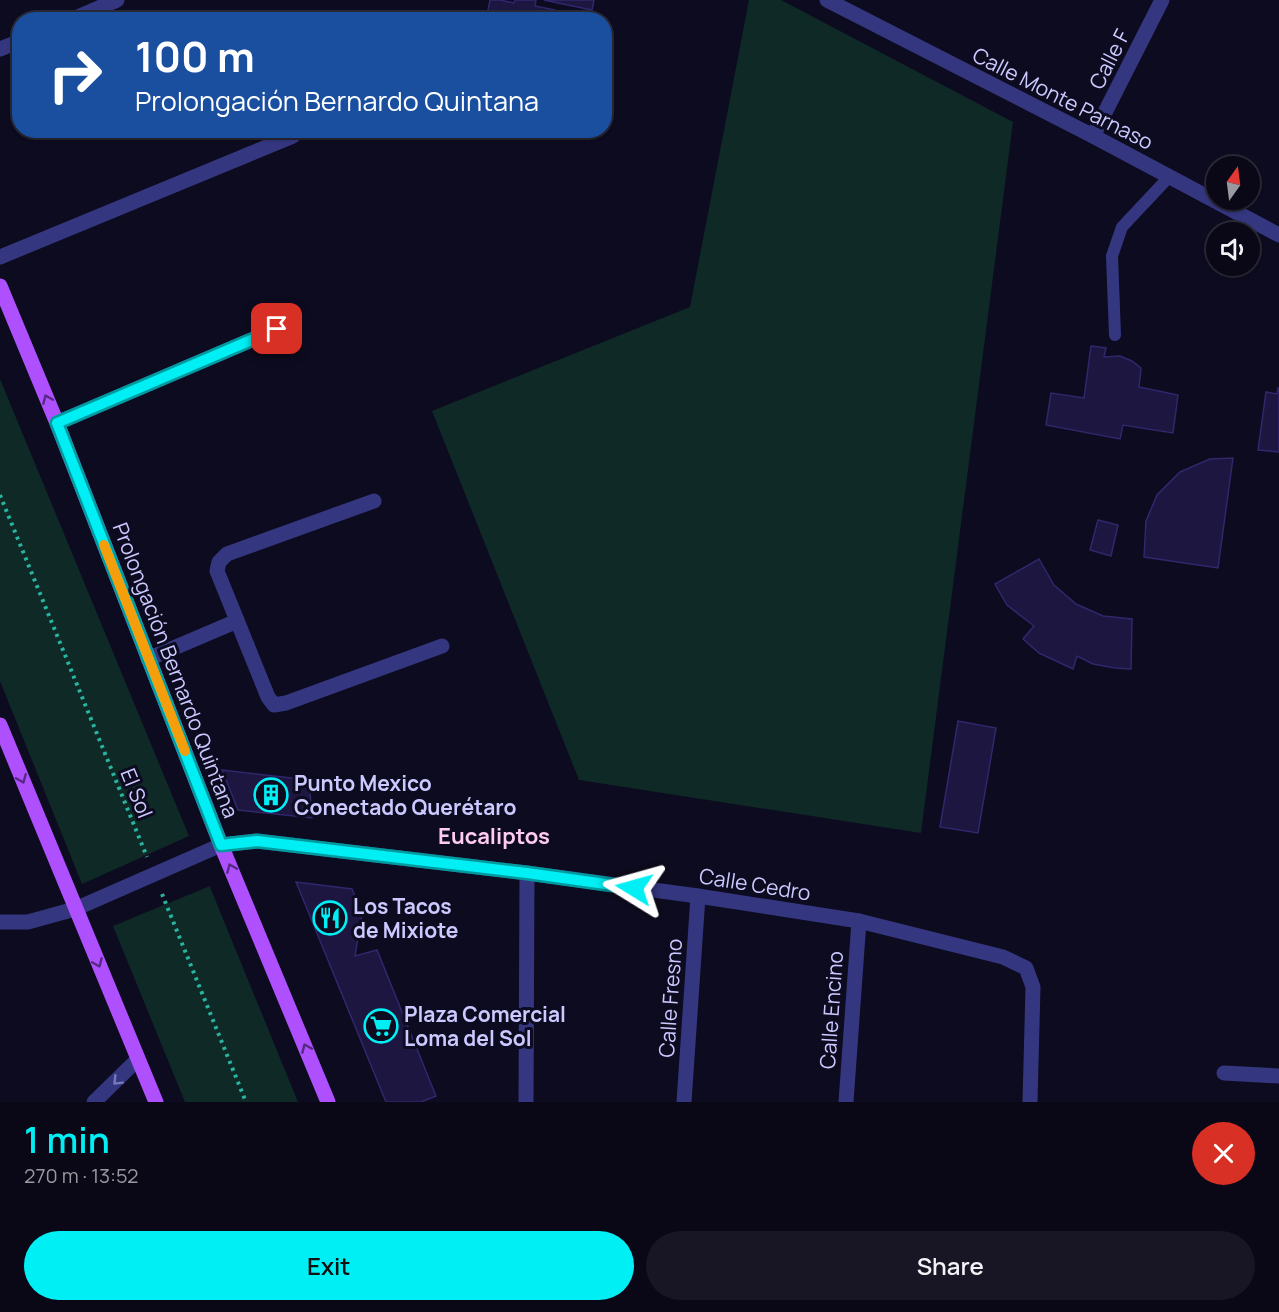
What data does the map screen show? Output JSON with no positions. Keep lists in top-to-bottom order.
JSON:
{
  "streets": {
    "main road": ["Prolongación Bernardo Quintana"],
    "street": [
      "Calle F",
      "Calle Monte Parnaso",
      "Calle Cedro",
      "Calle Fresno",
      "Calle Encino"
    ],
    "path": ["El Sol"]
  },
  "crossings": [
    ["Calle F", "Calle Monte Parnaso"],
    ["Prolongación Bernardo Quintana", "Calle Cedro"],
    ["El Sol", "Calle Cedro"],
    ["Calle Cedro", "Calle Fresno"],
    ["Calle Cedro", "Calle Encino"]
  ],
  "one_way": ["Prolongación Bernardo Quintana"],
  "districts": ["Eucaliptos"],
  "places": {
    "building": ["Punto Mexico Conectado Querétaro"],
    "restaurant": ["Los Tacos de Mixiote"],
    "supermarket": ["Plaza Comercial Loma del Sol"]
  },
  "north": "top",
  "page": {
    "turn": ["100 m", "Prolongación Bernardo Quintana"],
    "heading": ["1 min", "270 m · 13:52"],
    "buttons": ["Exit", "Share"]
  }
}
